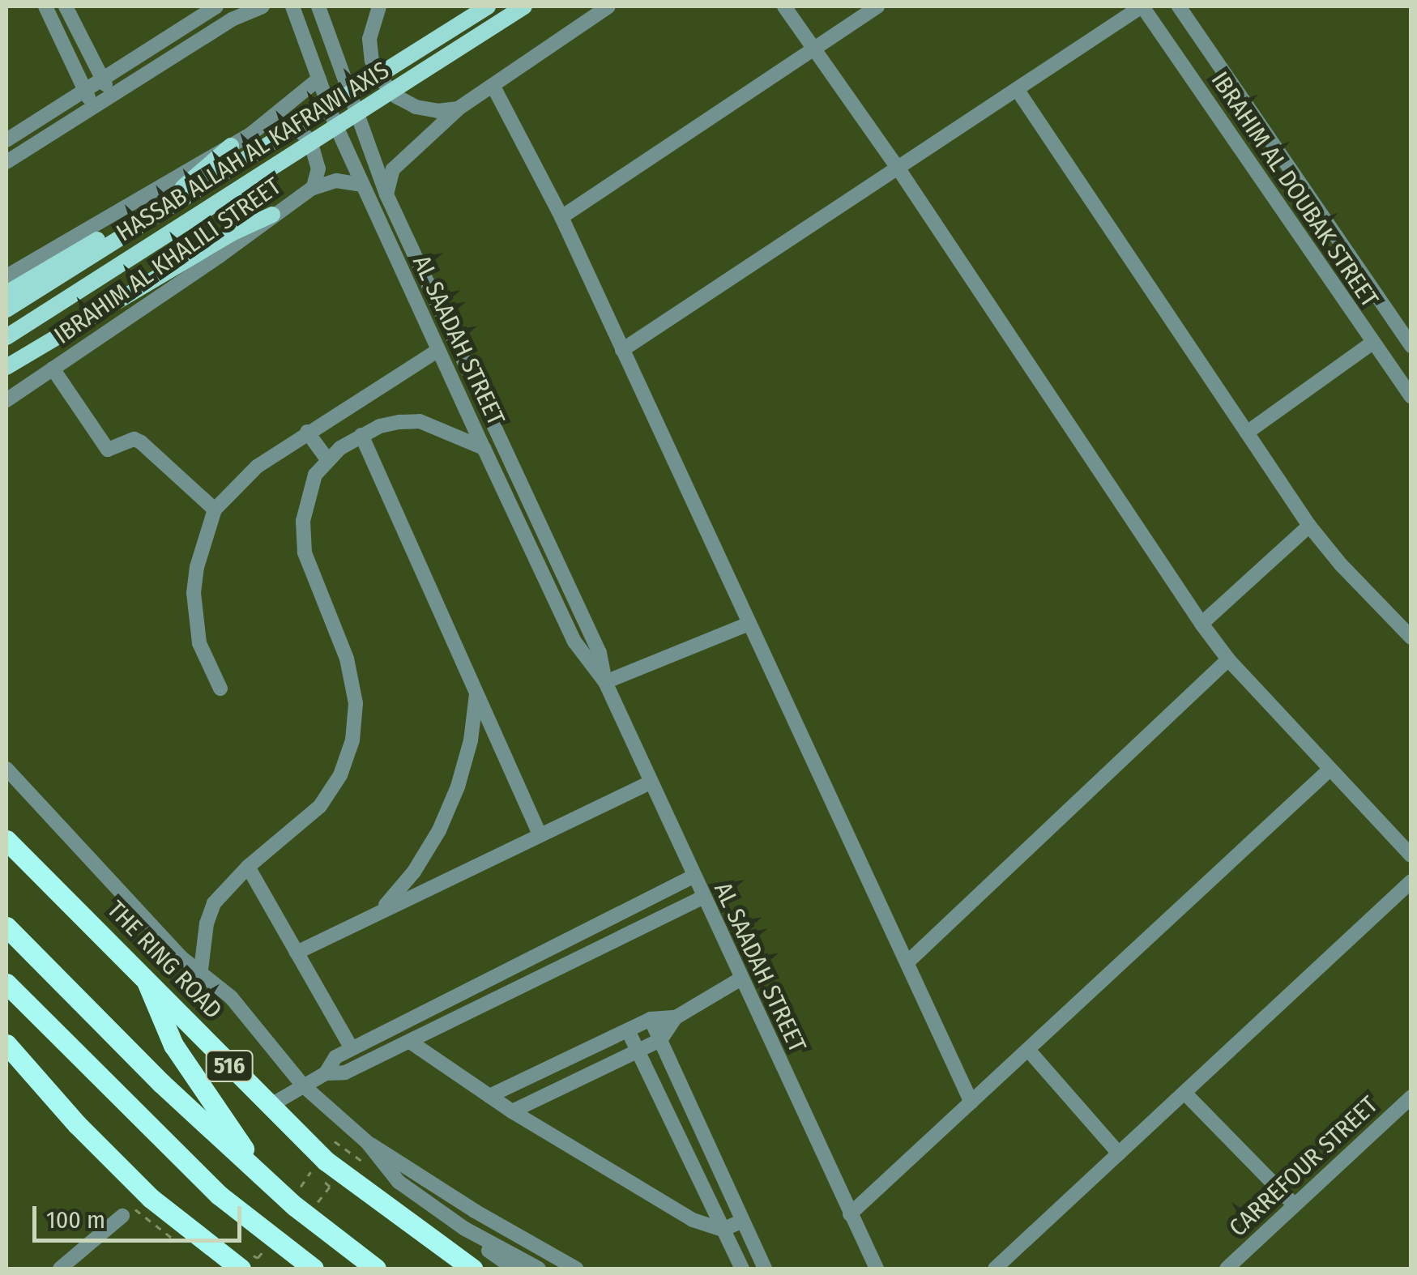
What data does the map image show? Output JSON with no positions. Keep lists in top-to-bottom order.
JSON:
{
  "streets": {
    "highway": ["THE RING ROAD", "516"],
    "main road": ["HASSAB ALLAH AL KAFRAWI AXIS"],
    "street": [
      "IBRAHIM AL DOUBAK STREET",
      "IBRAHIM AL KHALILI STREET",
      "AL SAADAH STREET",
      "CARREFOUR STREET"
    ]
  },
  "crossings": [
    ["IBRAHIM AL KHALILI STREET", "AL SAADAH STREET"],
    ["THE RING ROAD", "516"]
  ],
  "scale_bar": "100 m"
}
